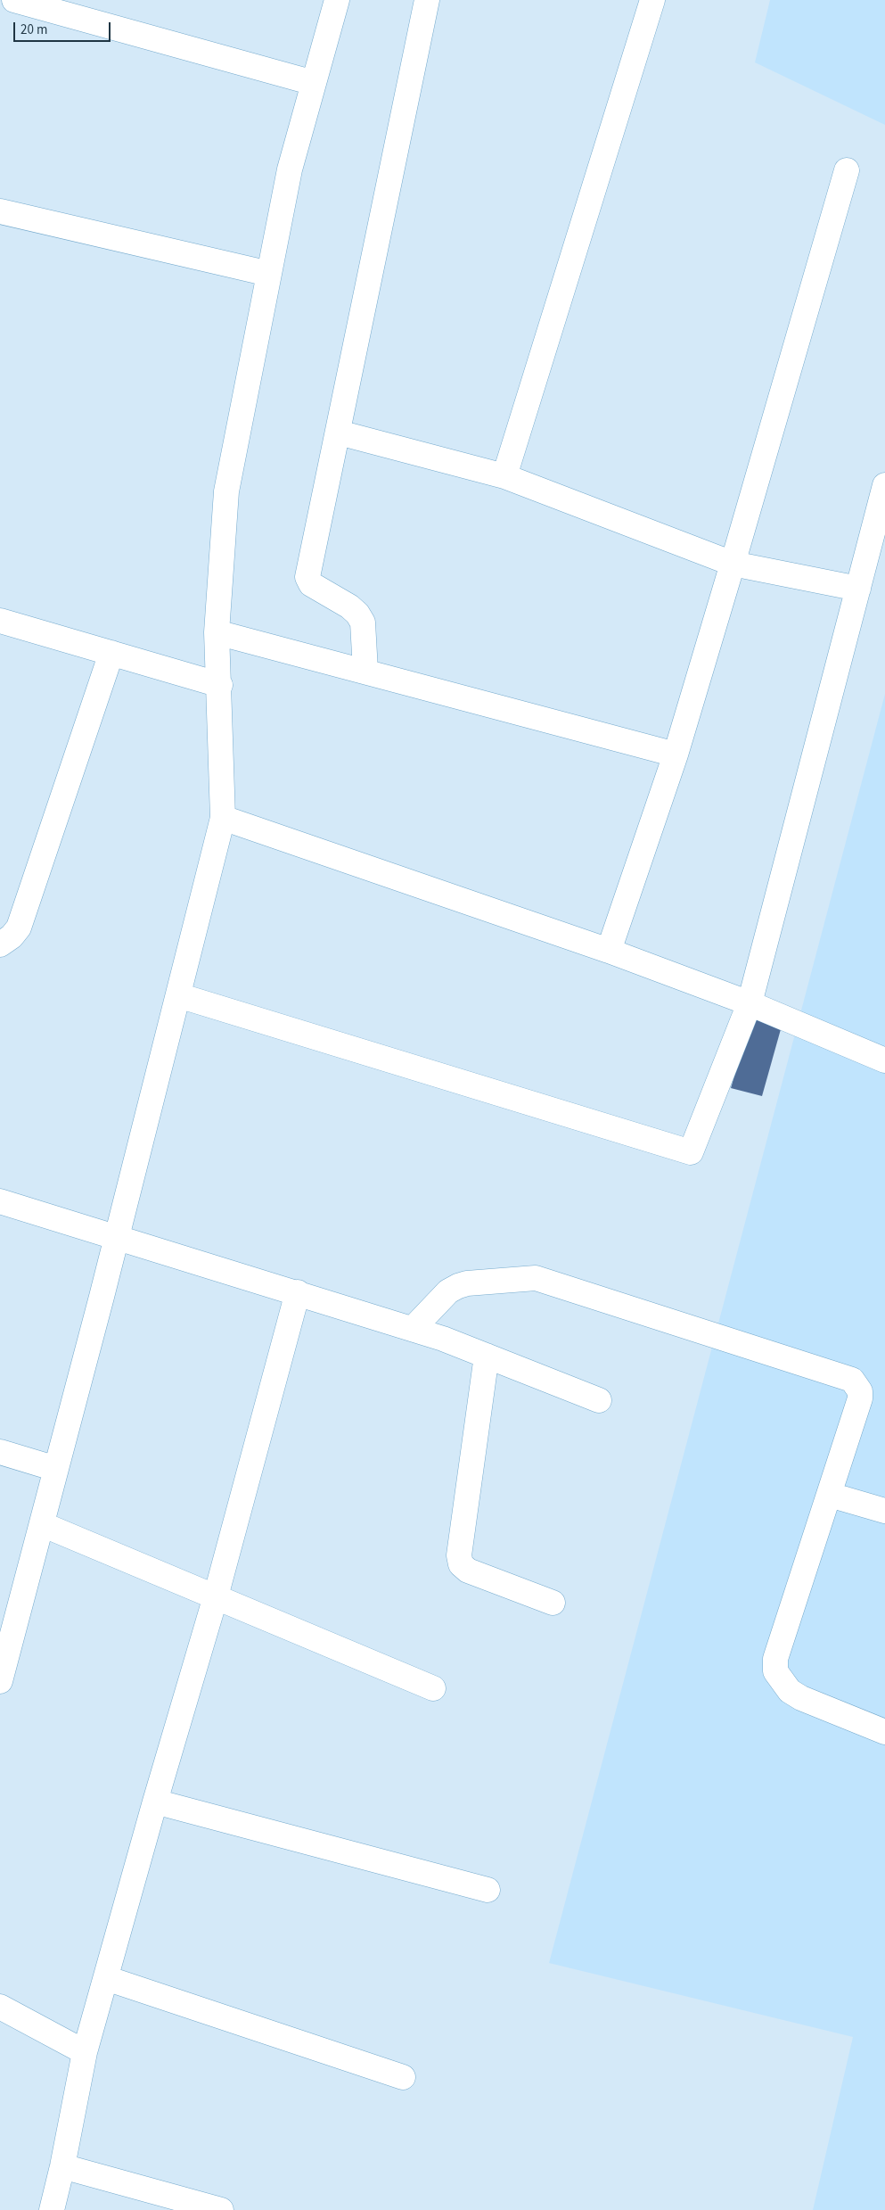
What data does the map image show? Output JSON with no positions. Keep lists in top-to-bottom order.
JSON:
{
  "scale_bar": "20 m"
}
